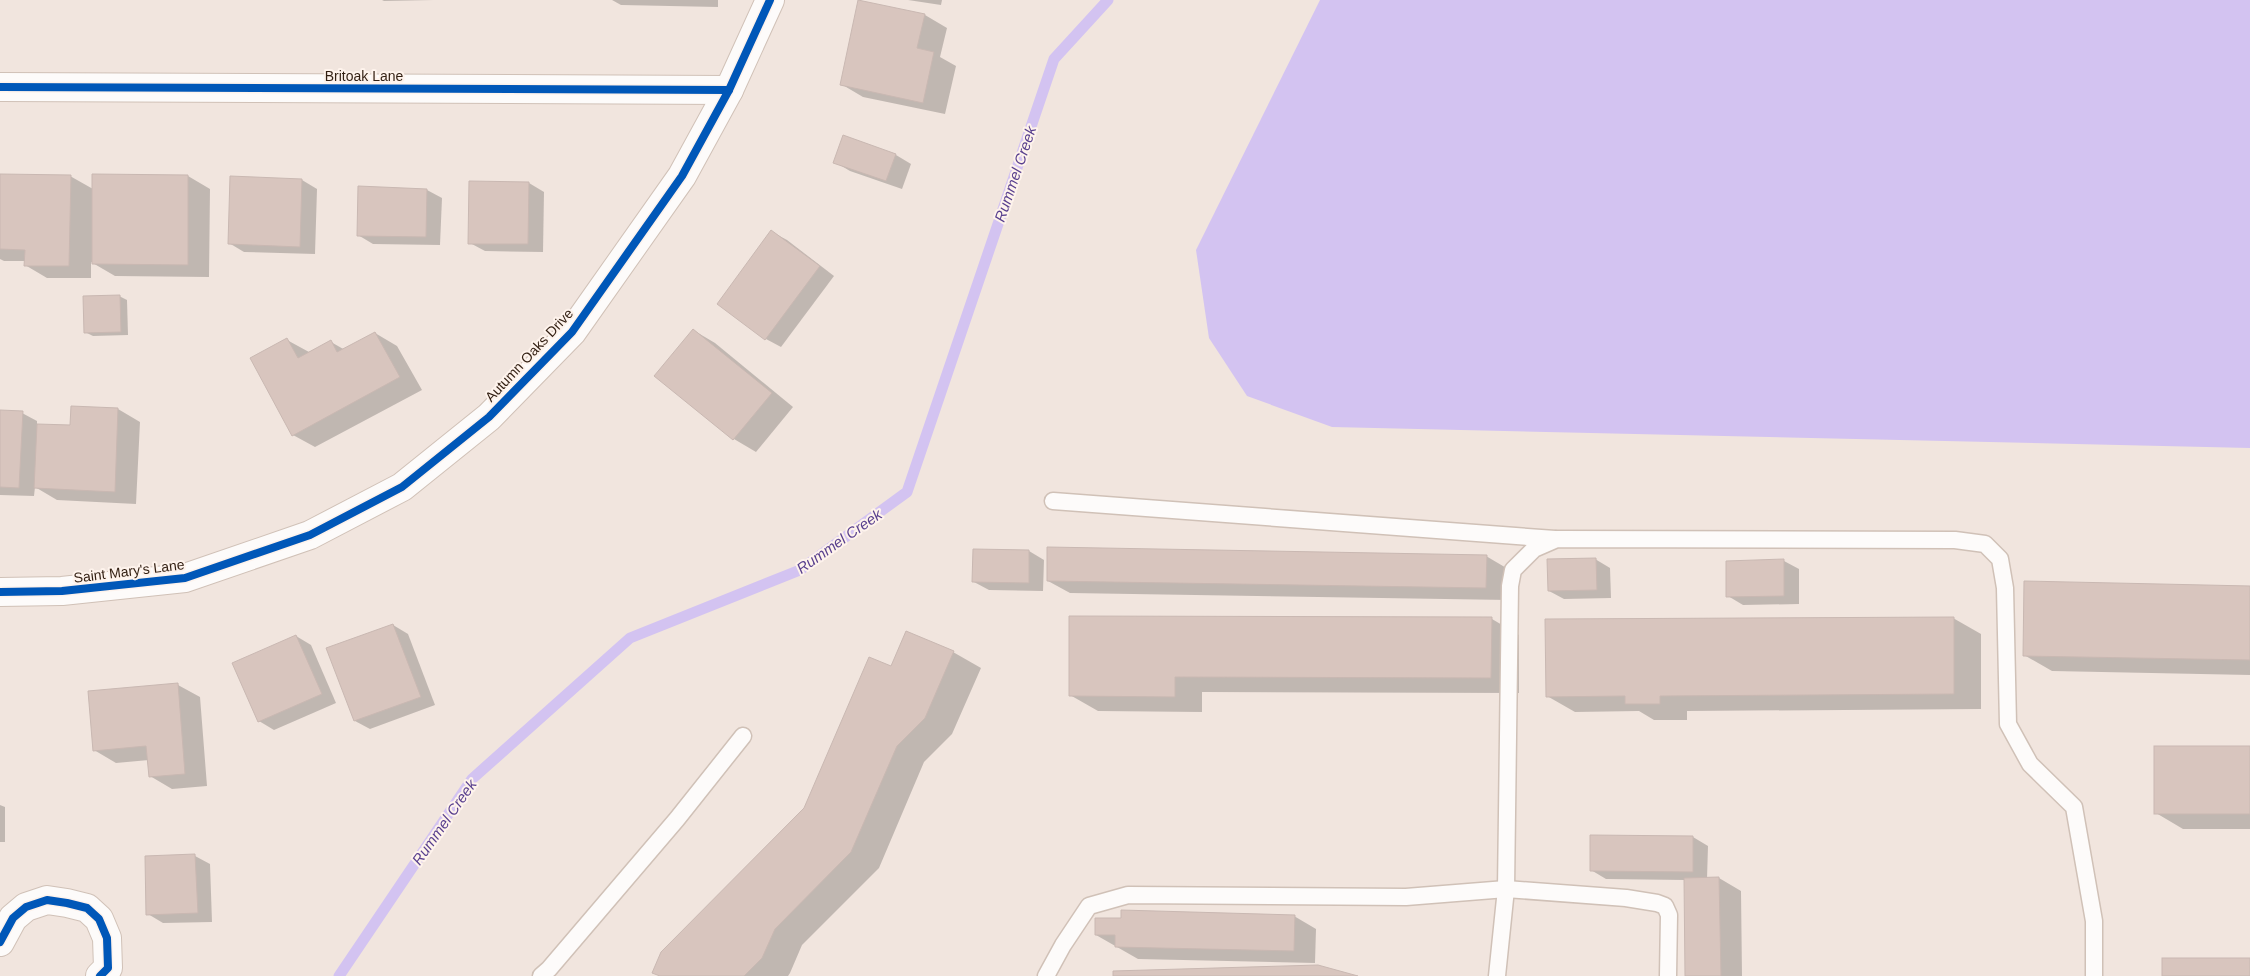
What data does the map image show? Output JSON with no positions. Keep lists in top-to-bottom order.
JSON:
{
  "streets": {
    "street": ["Britoak Lane", "Autumn Oaks Drive", "Saint Mary's Lane"]
  },
  "crossings": [
    ["Britoak Lane", "Autumn Oaks Drive"],
    ["Autumn Oaks Drive", "Saint Mary's Lane"]
  ],
  "water": ["Rummel Creek"]
}
